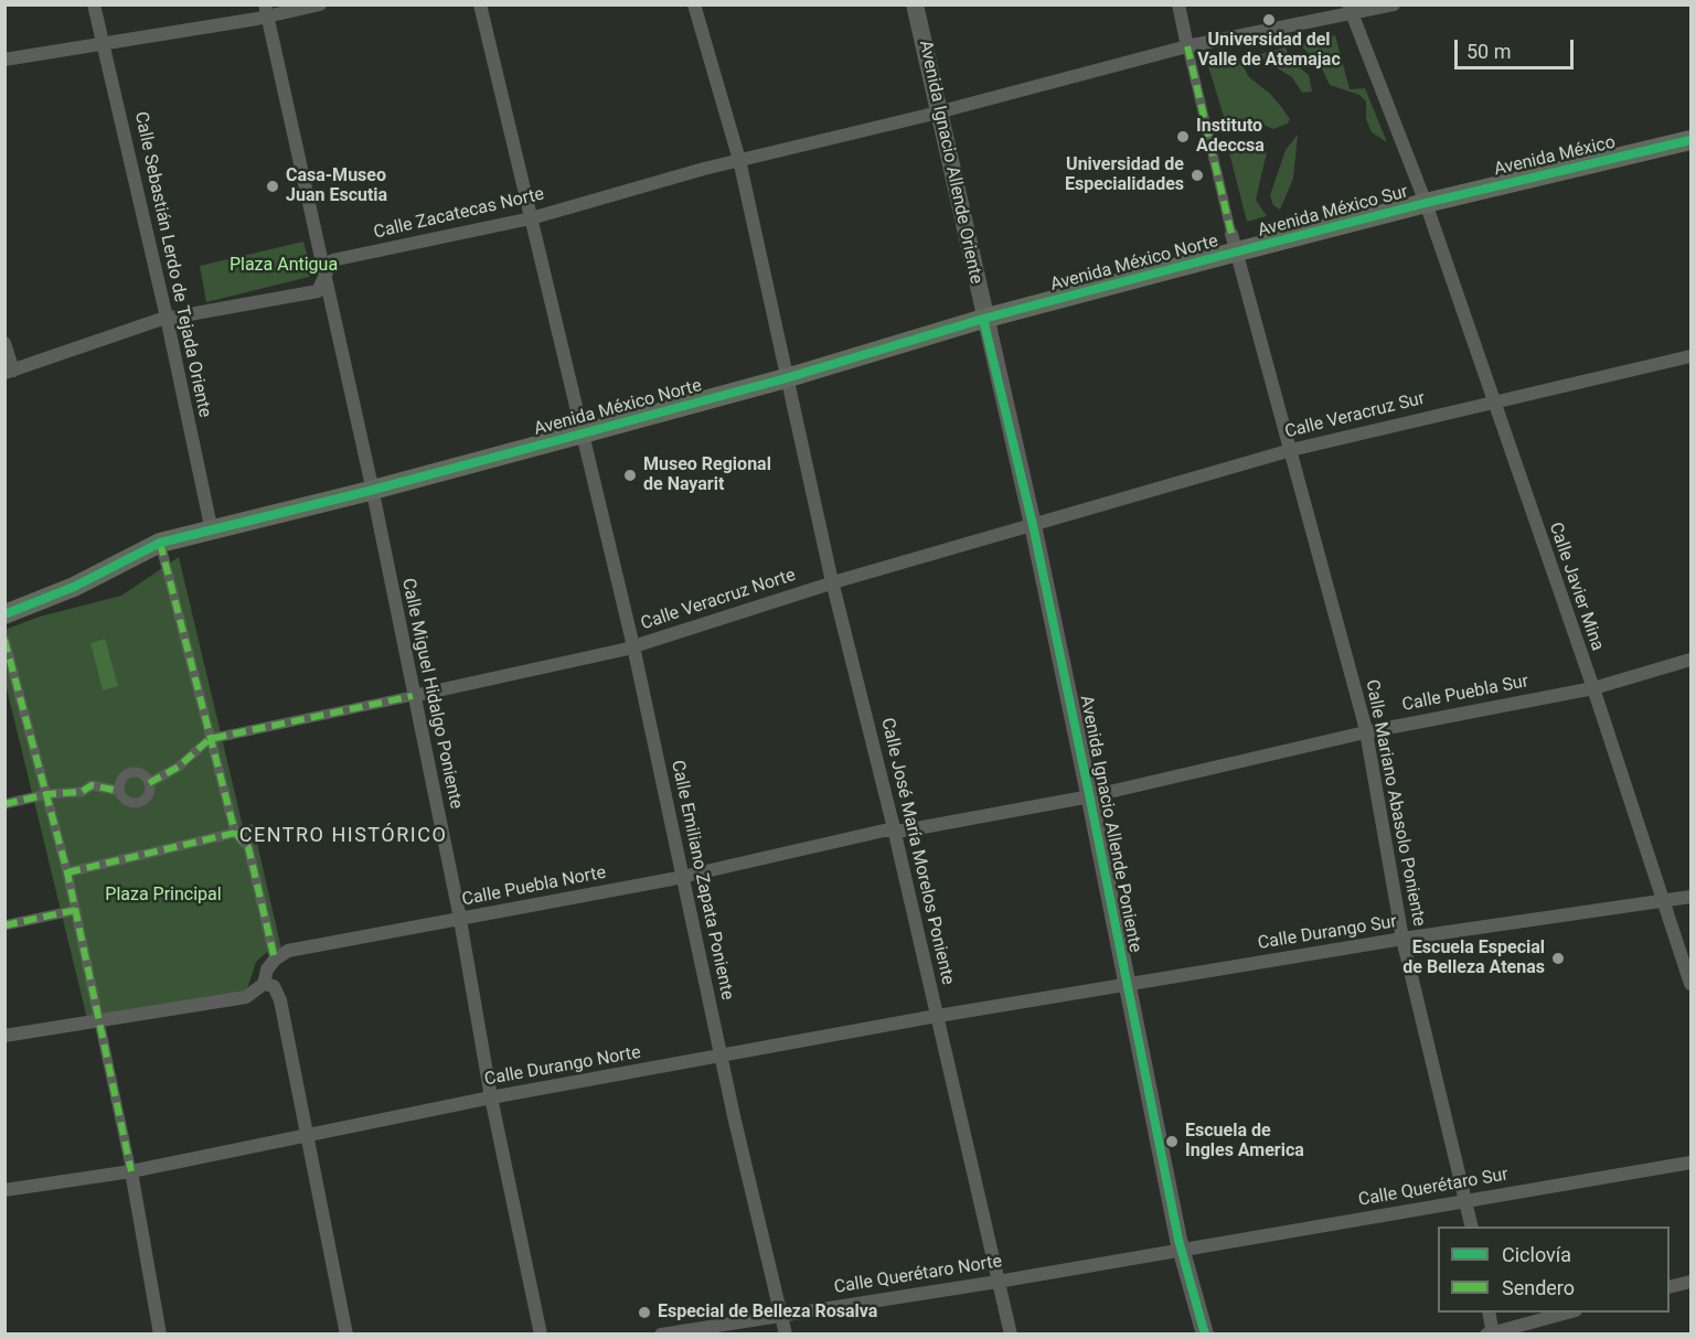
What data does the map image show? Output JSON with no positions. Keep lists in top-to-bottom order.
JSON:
{
  "streets": {
    "main road": [
      "Avenida México",
      "Avenida Ignacio Allende Oriente",
      "Avenida México Sur",
      "Avenida México Norte",
      "Avenida Ignacio Allende Poniente"
    ],
    "street": [
      "Calle Zacatecas Norte",
      "Calle Sebastián Lerdo de Tejada Oriente",
      "Calle Veracruz Sur",
      "Calle Javier Mina",
      "Calle Veracruz Norte",
      "Calle Miguel Hidalgo Poniente",
      "Calle Puebla Sur",
      "Calle Mariano Abasolo Poniente",
      "Calle José María Morelos Poniente",
      "Calle Emiliano Zapata Poniente",
      "Calle Puebla Norte",
      "Calle Durango Sur",
      "Calle Durango Norte",
      "Calle Querétaro Sur",
      "Calle Querétaro Norte"
    ]
  },
  "crossings": [
    ["Avenida México", "Avenida México Sur"],
    ["Avenida México", "Calle Javier Mina"],
    ["Avenida Ignacio Allende Oriente", "Calle Zacatecas Norte"],
    ["Avenida Ignacio Allende Oriente", "Avenida México Norte"],
    ["Avenida Ignacio Allende Oriente", "Avenida Ignacio Allende Poniente"],
    ["Avenida México Sur", "Avenida México Norte"],
    ["Avenida México Sur", "Calle Javier Mina"],
    ["Avenida México Sur", "Calle Mariano Abasolo Poniente"],
    ["Calle Zacatecas Norte", "Calle Sebastián Lerdo de Tejada Oriente"],
    ["Calle Zacatecas Norte", "Calle Javier Mina"],
    ["Calle Zacatecas Norte", "Calle Miguel Hidalgo Poniente"],
    ["Calle Zacatecas Norte", "Calle José María Morelos Poniente"],
    ["Calle Zacatecas Norte", "Calle Emiliano Zapata Poniente"],
    ["Avenida México Norte", "Calle Sebastián Lerdo de Tejada Oriente"],
    ["Avenida México Norte", "Calle Miguel Hidalgo Poniente"],
    ["Avenida México Norte", "Calle Mariano Abasolo Poniente"],
    ["Avenida México Norte", "Avenida Ignacio Allende Poniente"],
    ["Avenida México Norte", "Calle José María Morelos Poniente"],
    ["Avenida México Norte", "Calle Emiliano Zapata Poniente"],
    ["Calle Veracruz Sur", "Calle Javier Mina"],
    ["Calle Veracruz Sur", "Calle Veracruz Norte"],
    ["Calle Veracruz Sur", "Calle Mariano Abasolo Poniente"],
    ["Calle Veracruz Sur", "Avenida Ignacio Allende Poniente"],
    ["Calle Javier Mina", "Calle Puebla Sur"],
    ["Calle Javier Mina", "Calle Durango Sur"],
    ["Calle Veracruz Norte", "Calle Miguel Hidalgo Poniente"],
    ["Calle Veracruz Norte", "Avenida Ignacio Allende Poniente"],
    ["Calle Veracruz Norte", "Calle José María Morelos Poniente"],
    ["Calle Veracruz Norte", "Calle Emiliano Zapata Poniente"],
    ["Calle Miguel Hidalgo Poniente", "Calle Puebla Norte"],
    ["Calle Miguel Hidalgo Poniente", "Calle Durango Norte"],
    ["Calle Puebla Sur", "Calle Mariano Abasolo Poniente"],
    ["Calle Puebla Sur", "Avenida Ignacio Allende Poniente"],
    ["Calle Puebla Sur", "Calle Puebla Norte"],
    ["Calle Mariano Abasolo Poniente", "Calle Durango Sur"],
    ["Calle Mariano Abasolo Poniente", "Calle Querétaro Sur"],
    ["Avenida Ignacio Allende Poniente", "Calle Puebla Norte"],
    ["Avenida Ignacio Allende Poniente", "Calle Durango Sur"],
    ["Avenida Ignacio Allende Poniente", "Calle Durango Norte"],
    ["Avenida Ignacio Allende Poniente", "Calle Querétaro Sur"],
    ["Avenida Ignacio Allende Poniente", "Calle Querétaro Norte"],
    ["Calle José María Morelos Poniente", "Calle Puebla Norte"],
    ["Calle José María Morelos Poniente", "Calle Durango Norte"],
    ["Calle José María Morelos Poniente", "Calle Querétaro Norte"],
    ["Calle Emiliano Zapata Poniente", "Calle Puebla Norte"],
    ["Calle Emiliano Zapata Poniente", "Calle Durango Norte"],
    ["Calle Emiliano Zapata Poniente", "Calle Querétaro Norte"],
    ["Calle Durango Sur", "Calle Durango Norte"],
    ["Calle Querétaro Sur", "Calle Querétaro Norte"]
  ],
  "districts": ["CENTRO HISTÓRICO"],
  "parks": ["Plaza Antigua", "Plaza Principal"],
  "places": [
    "Universidad del Valle de Atemajac",
    "Instituto Adeccsa",
    "Universidad de Especialidades",
    "Casa-Museo Juan Escutia",
    "Museo Regional de Nayarit",
    "Escuela Especial de Belleza Atenas",
    "Escuela de Ingles America",
    "Especial de Belleza Rosalva"
  ],
  "legend": ["Ciclovía", "Sendero"],
  "scale_bar": "50 m"
}
